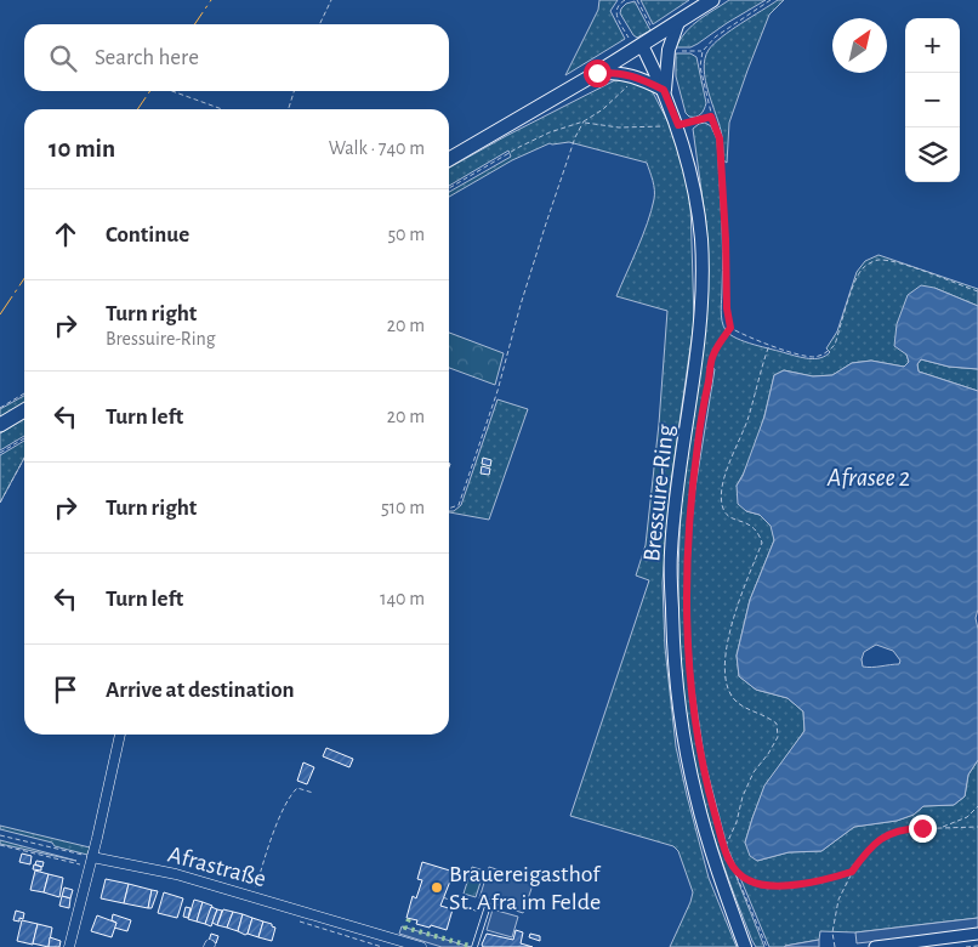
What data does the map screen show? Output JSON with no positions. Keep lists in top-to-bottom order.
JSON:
{
  "streets": {
    "main road": ["Bressuire-Ring"],
    "street": ["Afrastraße"]
  },
  "water": ["Afrasee 2"],
  "places": ["Brauereigasthof St. Afra im Felde"],
  "north": "top right",
  "page": {
    "map_buttons": ["+", "−"],
    "search": "Search here",
    "heading": ["10 min", "Walk · 740 m"],
    "list": [
      ["Continue", "50 m"],
      ["Turn right", "Bressuire-Ring", "20 m"],
      ["Turn left", "20 m"],
      ["Turn right", "510 m"],
      ["Turn left", "140 m"],
      "Arrive at destination"
    ]
  }
}
